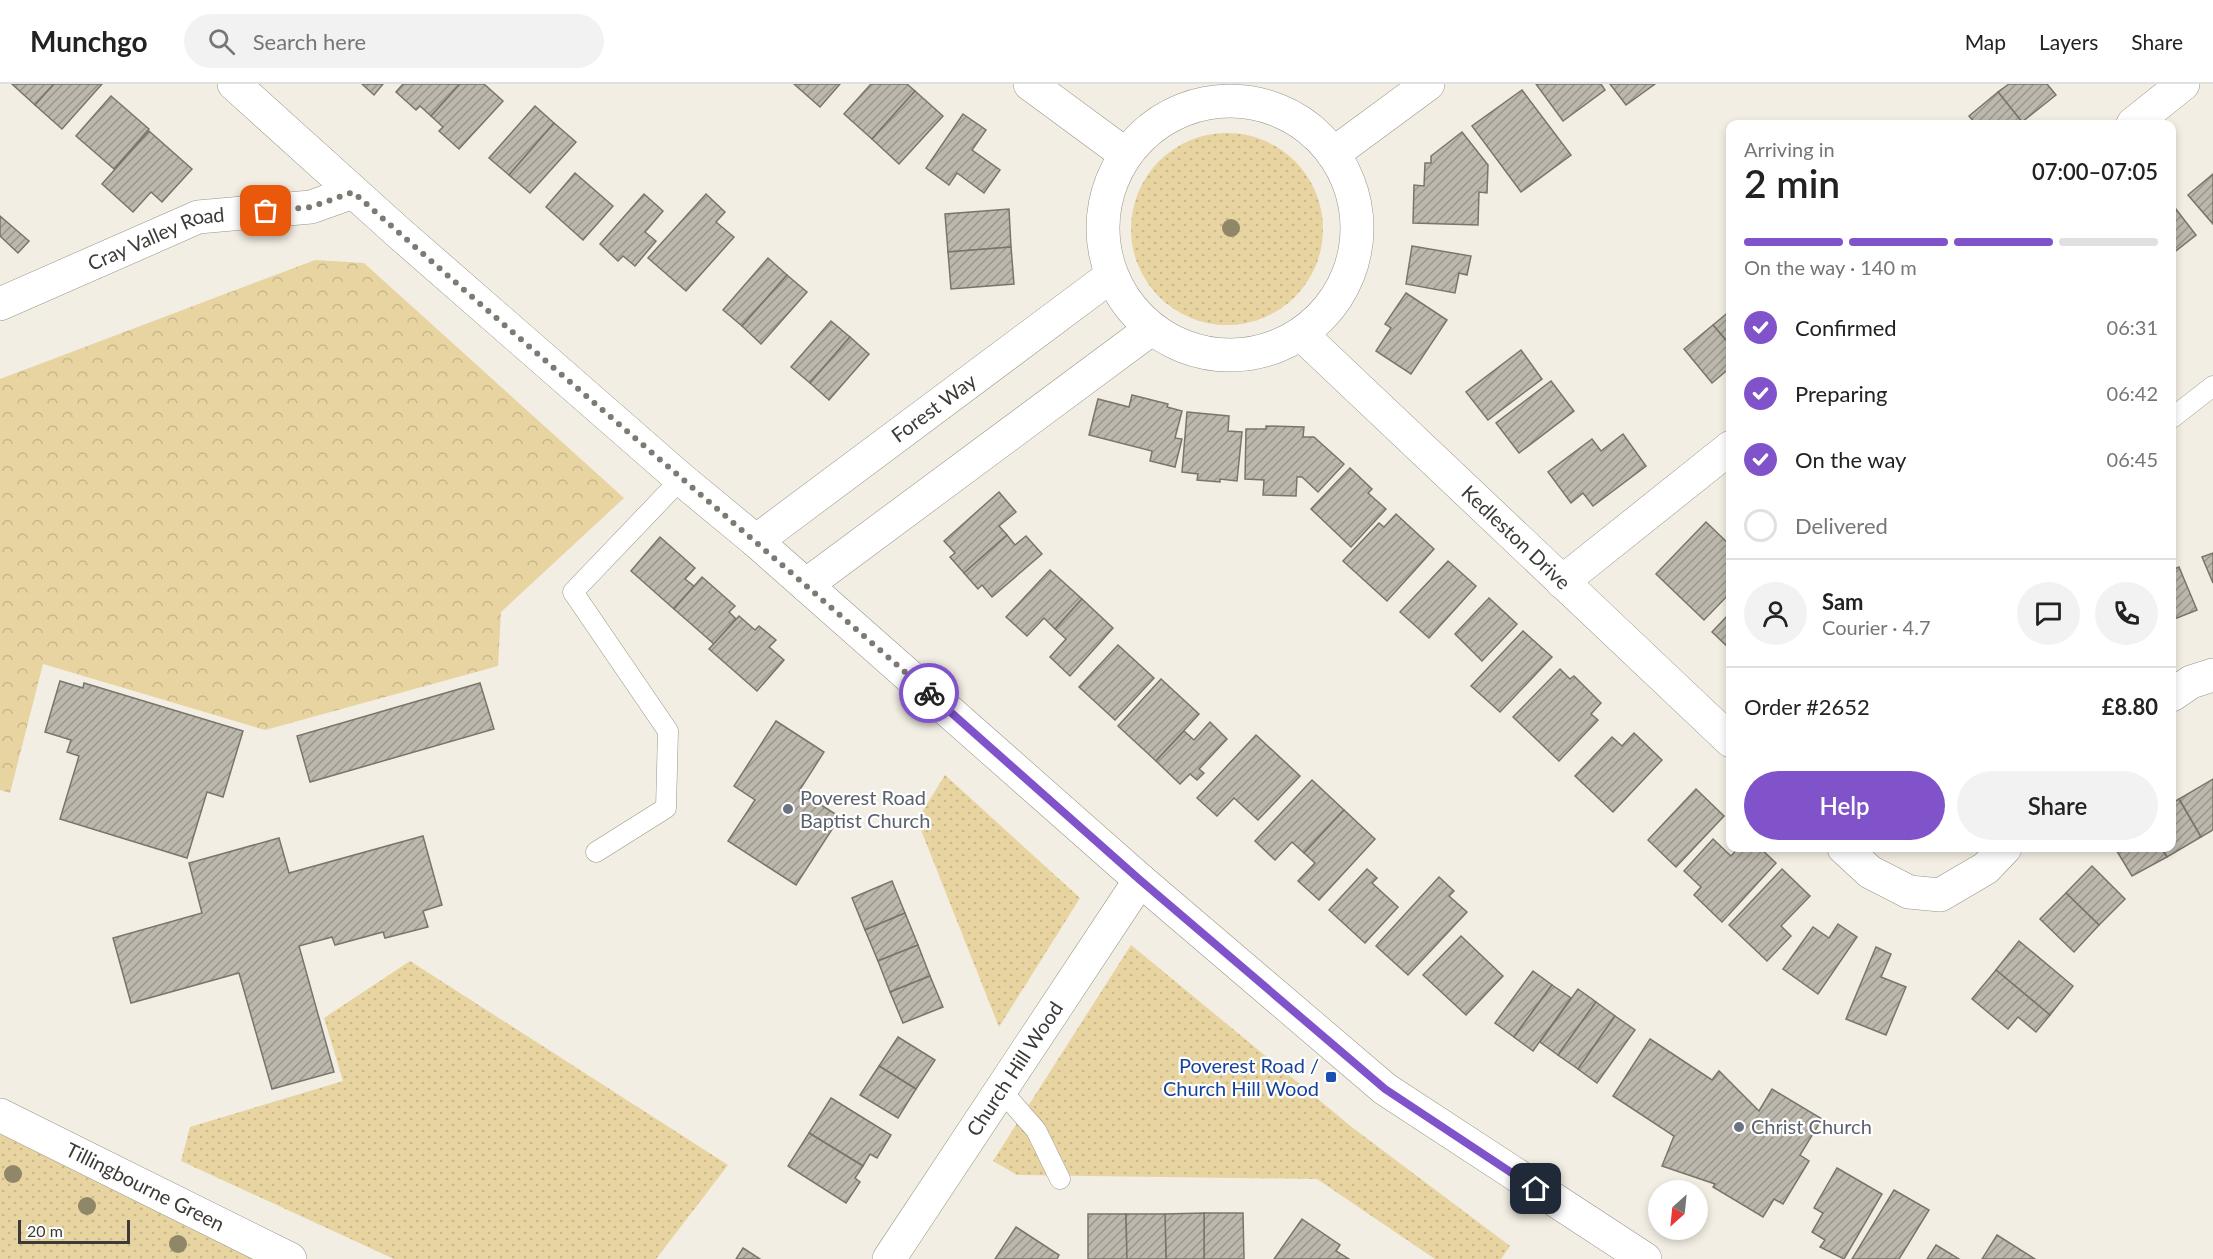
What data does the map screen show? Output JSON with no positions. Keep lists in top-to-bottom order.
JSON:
{
  "streets": {
    "street": [
      "Cray Valley Road",
      "Forest Way",
      "Kedleston Drive",
      "Church Hill Wood",
      "Tillingbourne Green"
    ]
  },
  "places": {
    "other": ["Poverest Road Baptist Church", "Christ Church"],
    "transit": ["Poverest Road / Church Hill Wood"]
  },
  "scale_bar": "20 m",
  "north": "bottom left",
  "page": {
    "header": "Munchgo",
    "search": "Search here",
    "nav": ["Map", "Layers", "Share"],
    "heading": ["2 min", "Arriving in", "07:00–07:05"],
    "panel": [
      "Sam",
      "Courier · 4.7",
      "Order #2652",
      "£8.80"
    ],
    "bar": "On the way · 140 m",
    "list": [
      ["Confirmed", "06:31"],
      ["Preparing", "06:42"],
      ["On the way", "06:45"],
      "Delivered"
    ],
    "buttons": ["Help", "Share"],
    "scale": "20 m"
  }
}
